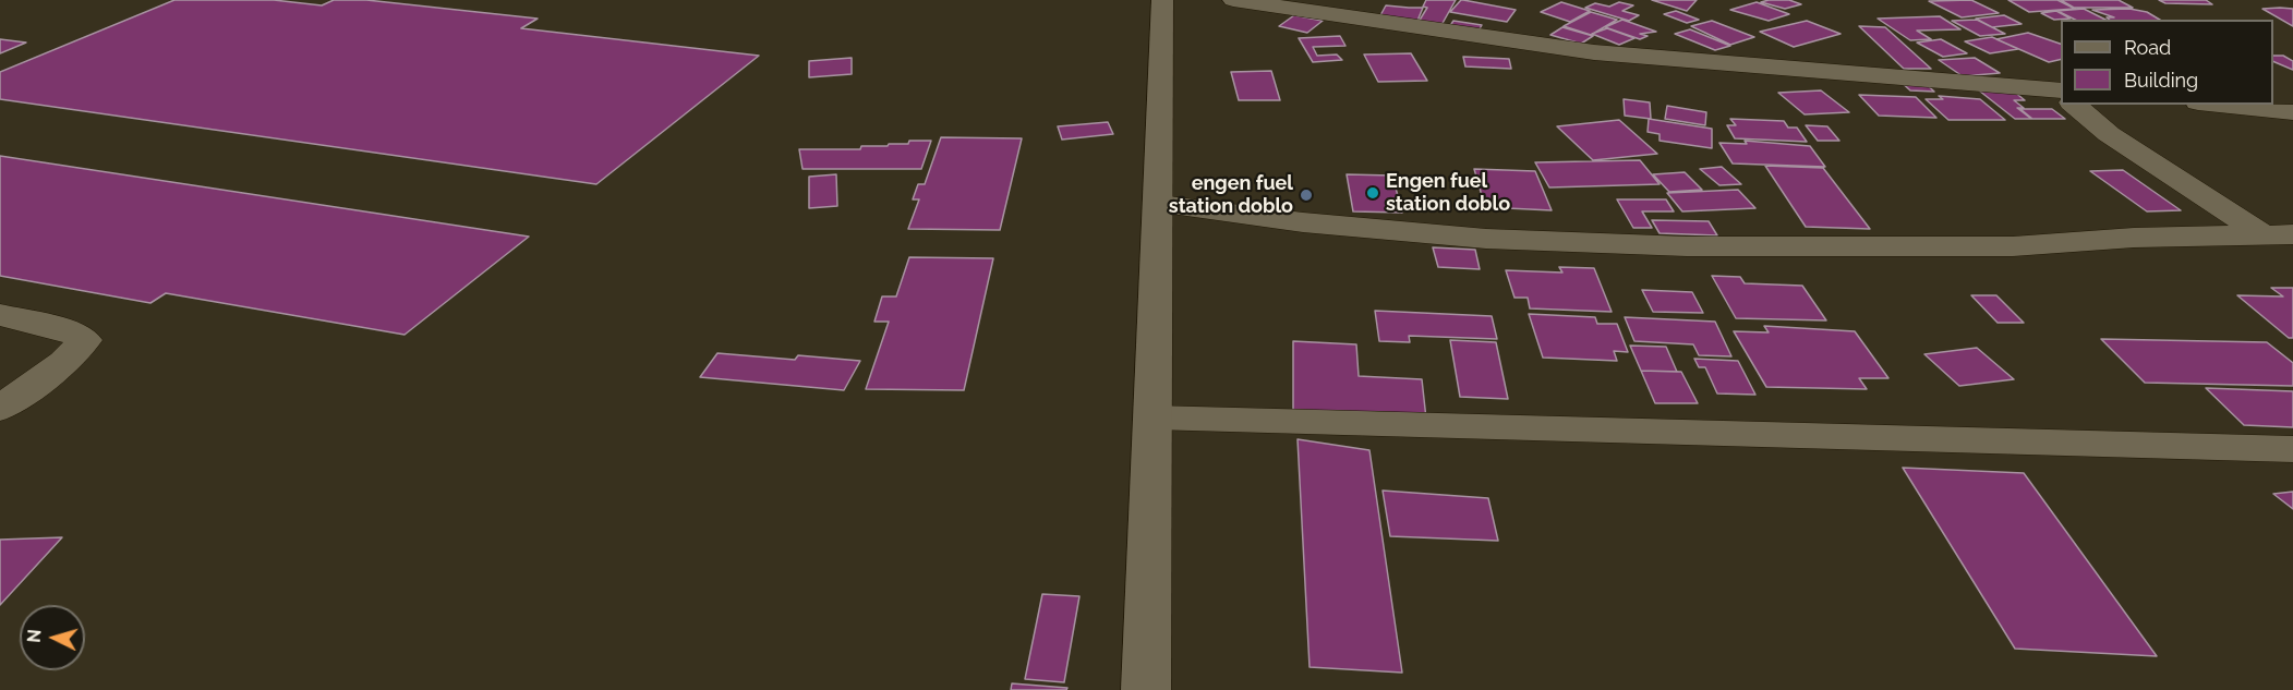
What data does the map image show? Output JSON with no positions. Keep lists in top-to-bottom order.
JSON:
{
  "places": ["Engen fuel station doblo", "engen fuel station doblo"],
  "legend": ["Road", "Building"],
  "north": "left"
}
